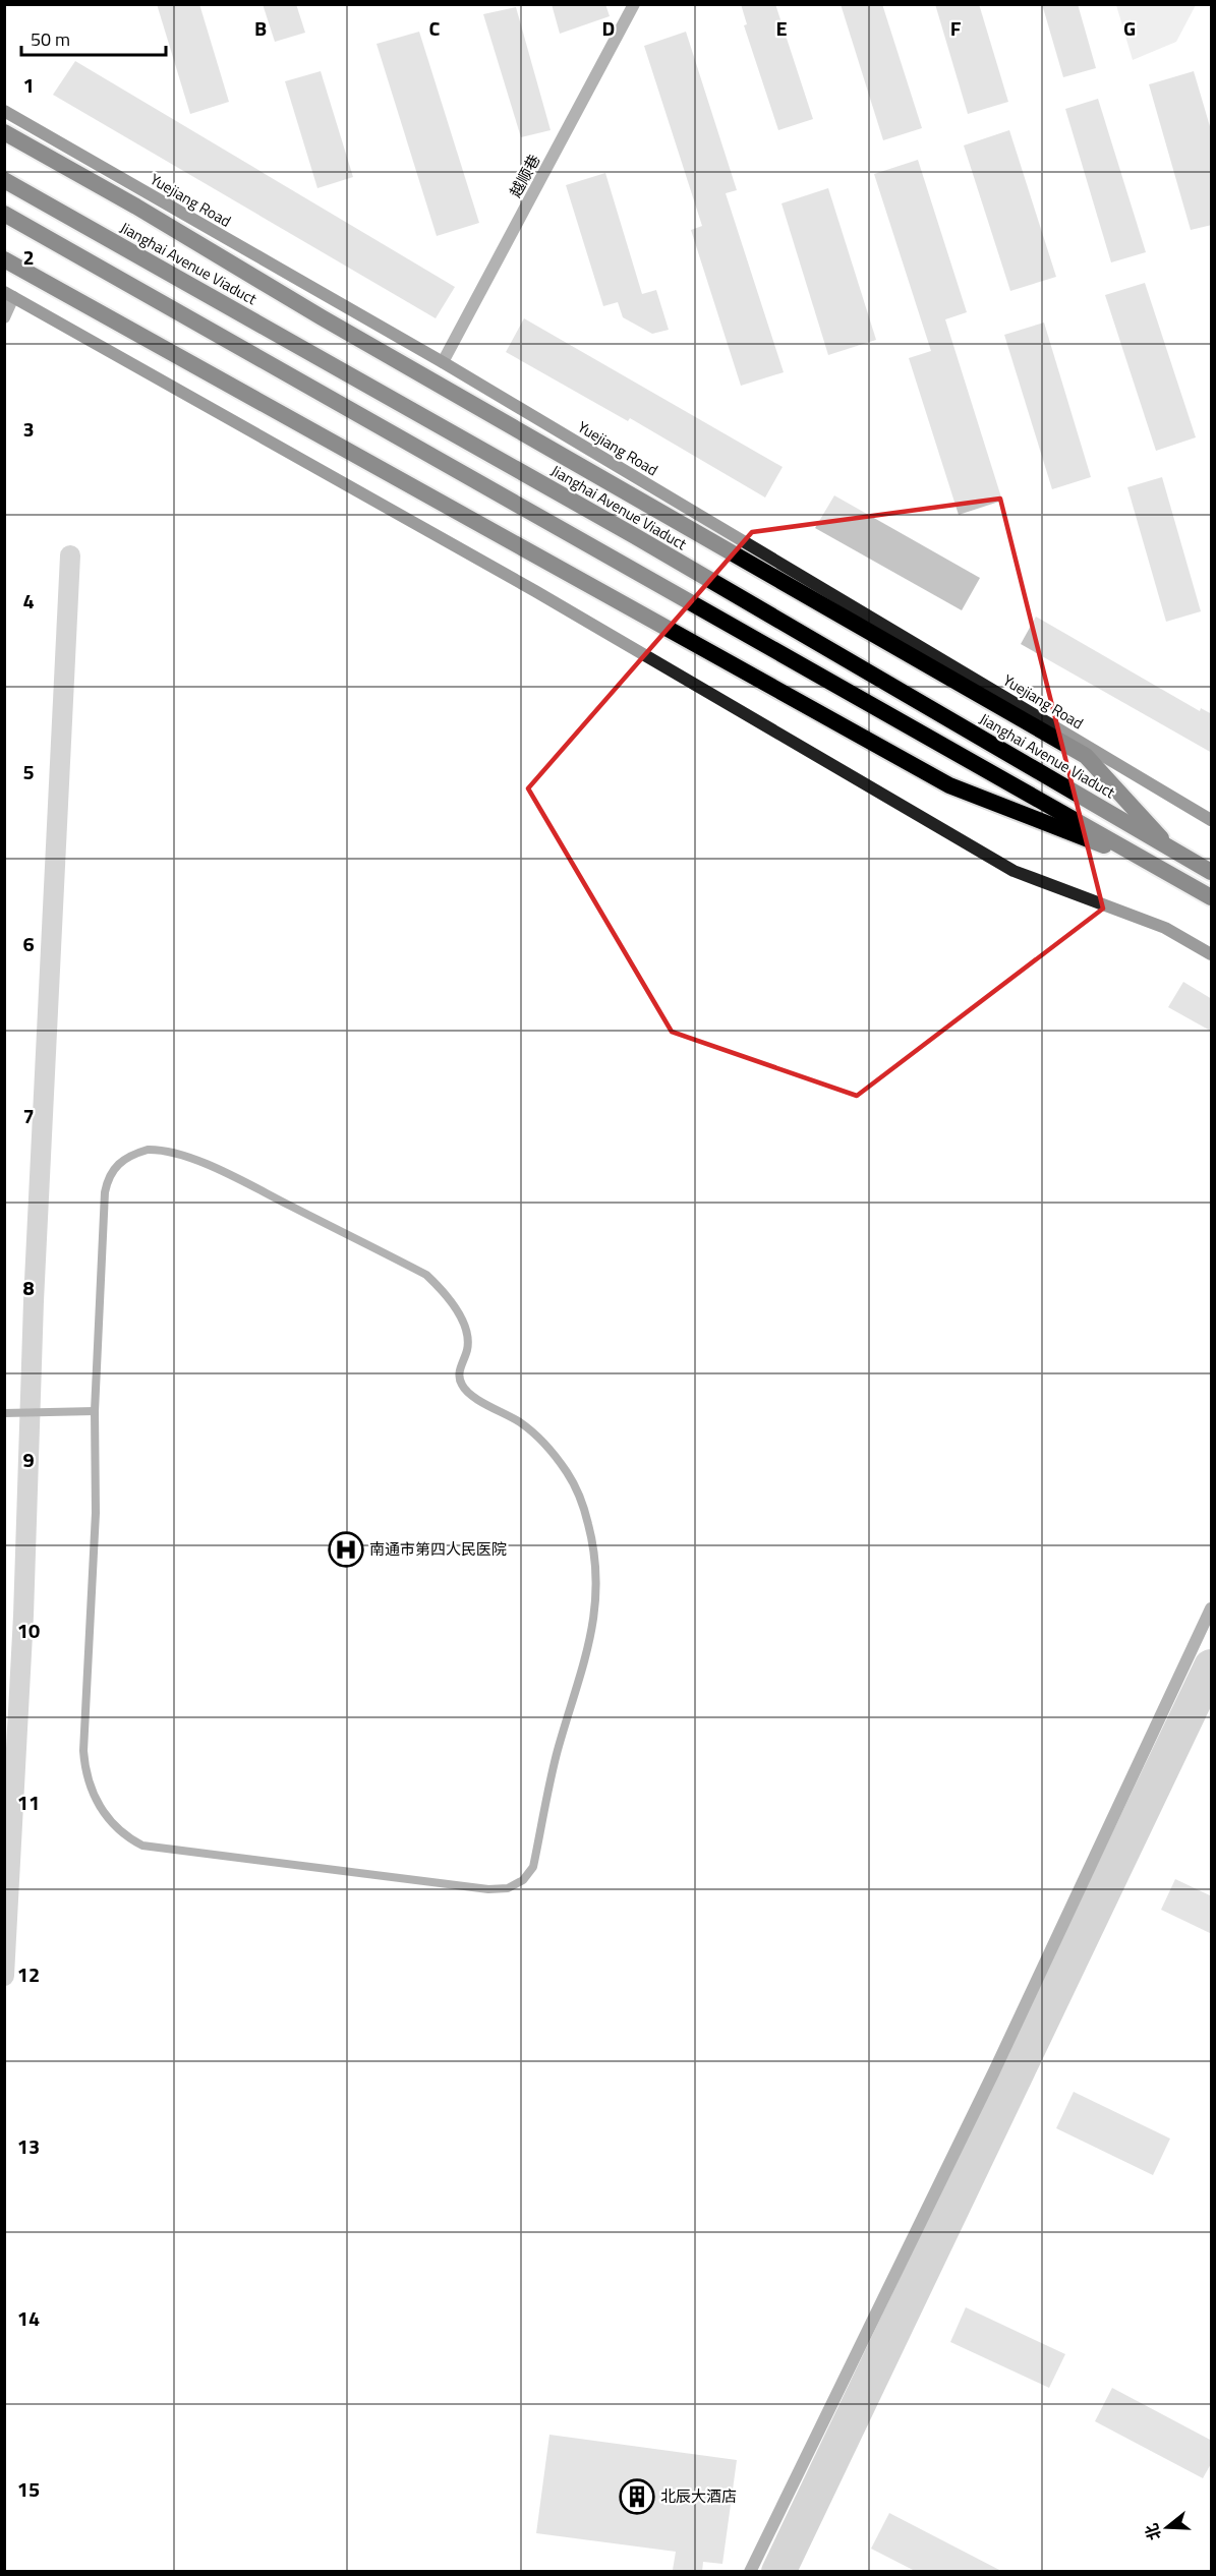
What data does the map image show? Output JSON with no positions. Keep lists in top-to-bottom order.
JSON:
{
  "streets": {
    "highway": ["Jianghai Avenue Viaduct"],
    "main road": ["Yuejiang Road"],
    "street": ["越顺巷"]
  },
  "crossings": [
    ["越顺巷", "Yuejiang Road"]
  ],
  "places": {
    "hospital": ["南通市第四人民医院"],
    "building": ["北辰大酒店"]
  },
  "scale_bar": "50 m",
  "north": "left",
  "grid": {
    "columns": [
      "B",
      "C",
      "D",
      "E",
      "F",
      "G"
    ],
    "rows": [
      "1",
      "2",
      "3",
      "4",
      "5",
      "6",
      "7",
      "8",
      "9",
      "10",
      "11",
      "12",
      "13",
      "14",
      "15"
    ]
  }
}
